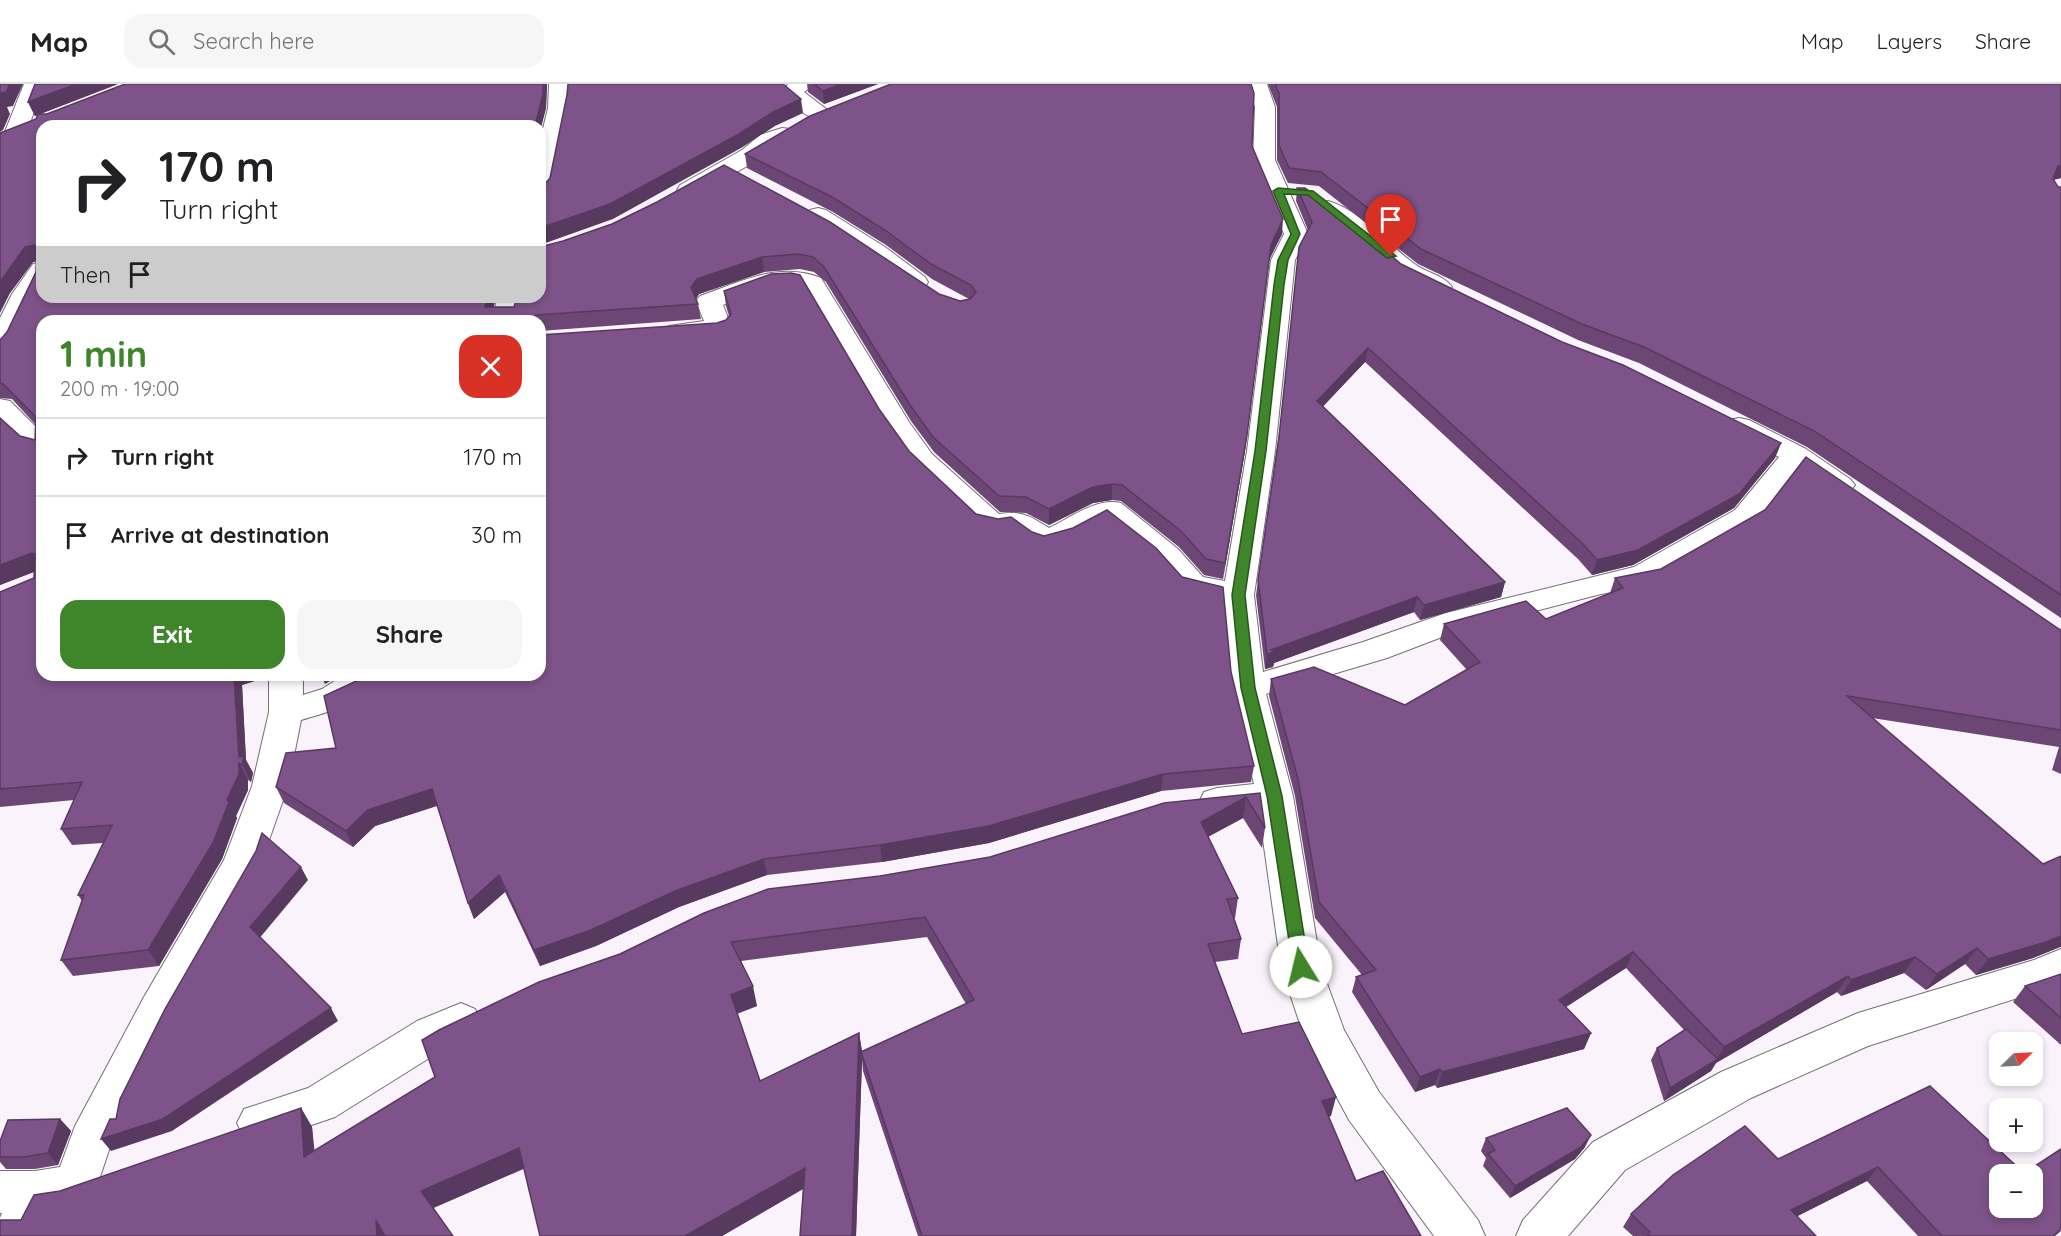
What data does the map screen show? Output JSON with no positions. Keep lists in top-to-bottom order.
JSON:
{
  "north": "top right",
  "page": {
    "header": "Map",
    "search": "Search here",
    "nav": ["Map", "Layers", "Share"],
    "turn": ["170 m", "Turn right"],
    "then": "Then",
    "heading": ["1 min", "200 m · 19:00"],
    "list": [
      {
        "name": "Turn right",
        "value": "170 m"
      },
      {
        "name": "Arrive at destination",
        "value": "30 m"
      }
    ],
    "buttons": ["Exit", "Share"],
    "map_buttons": ["+", "−"]
  }
}
